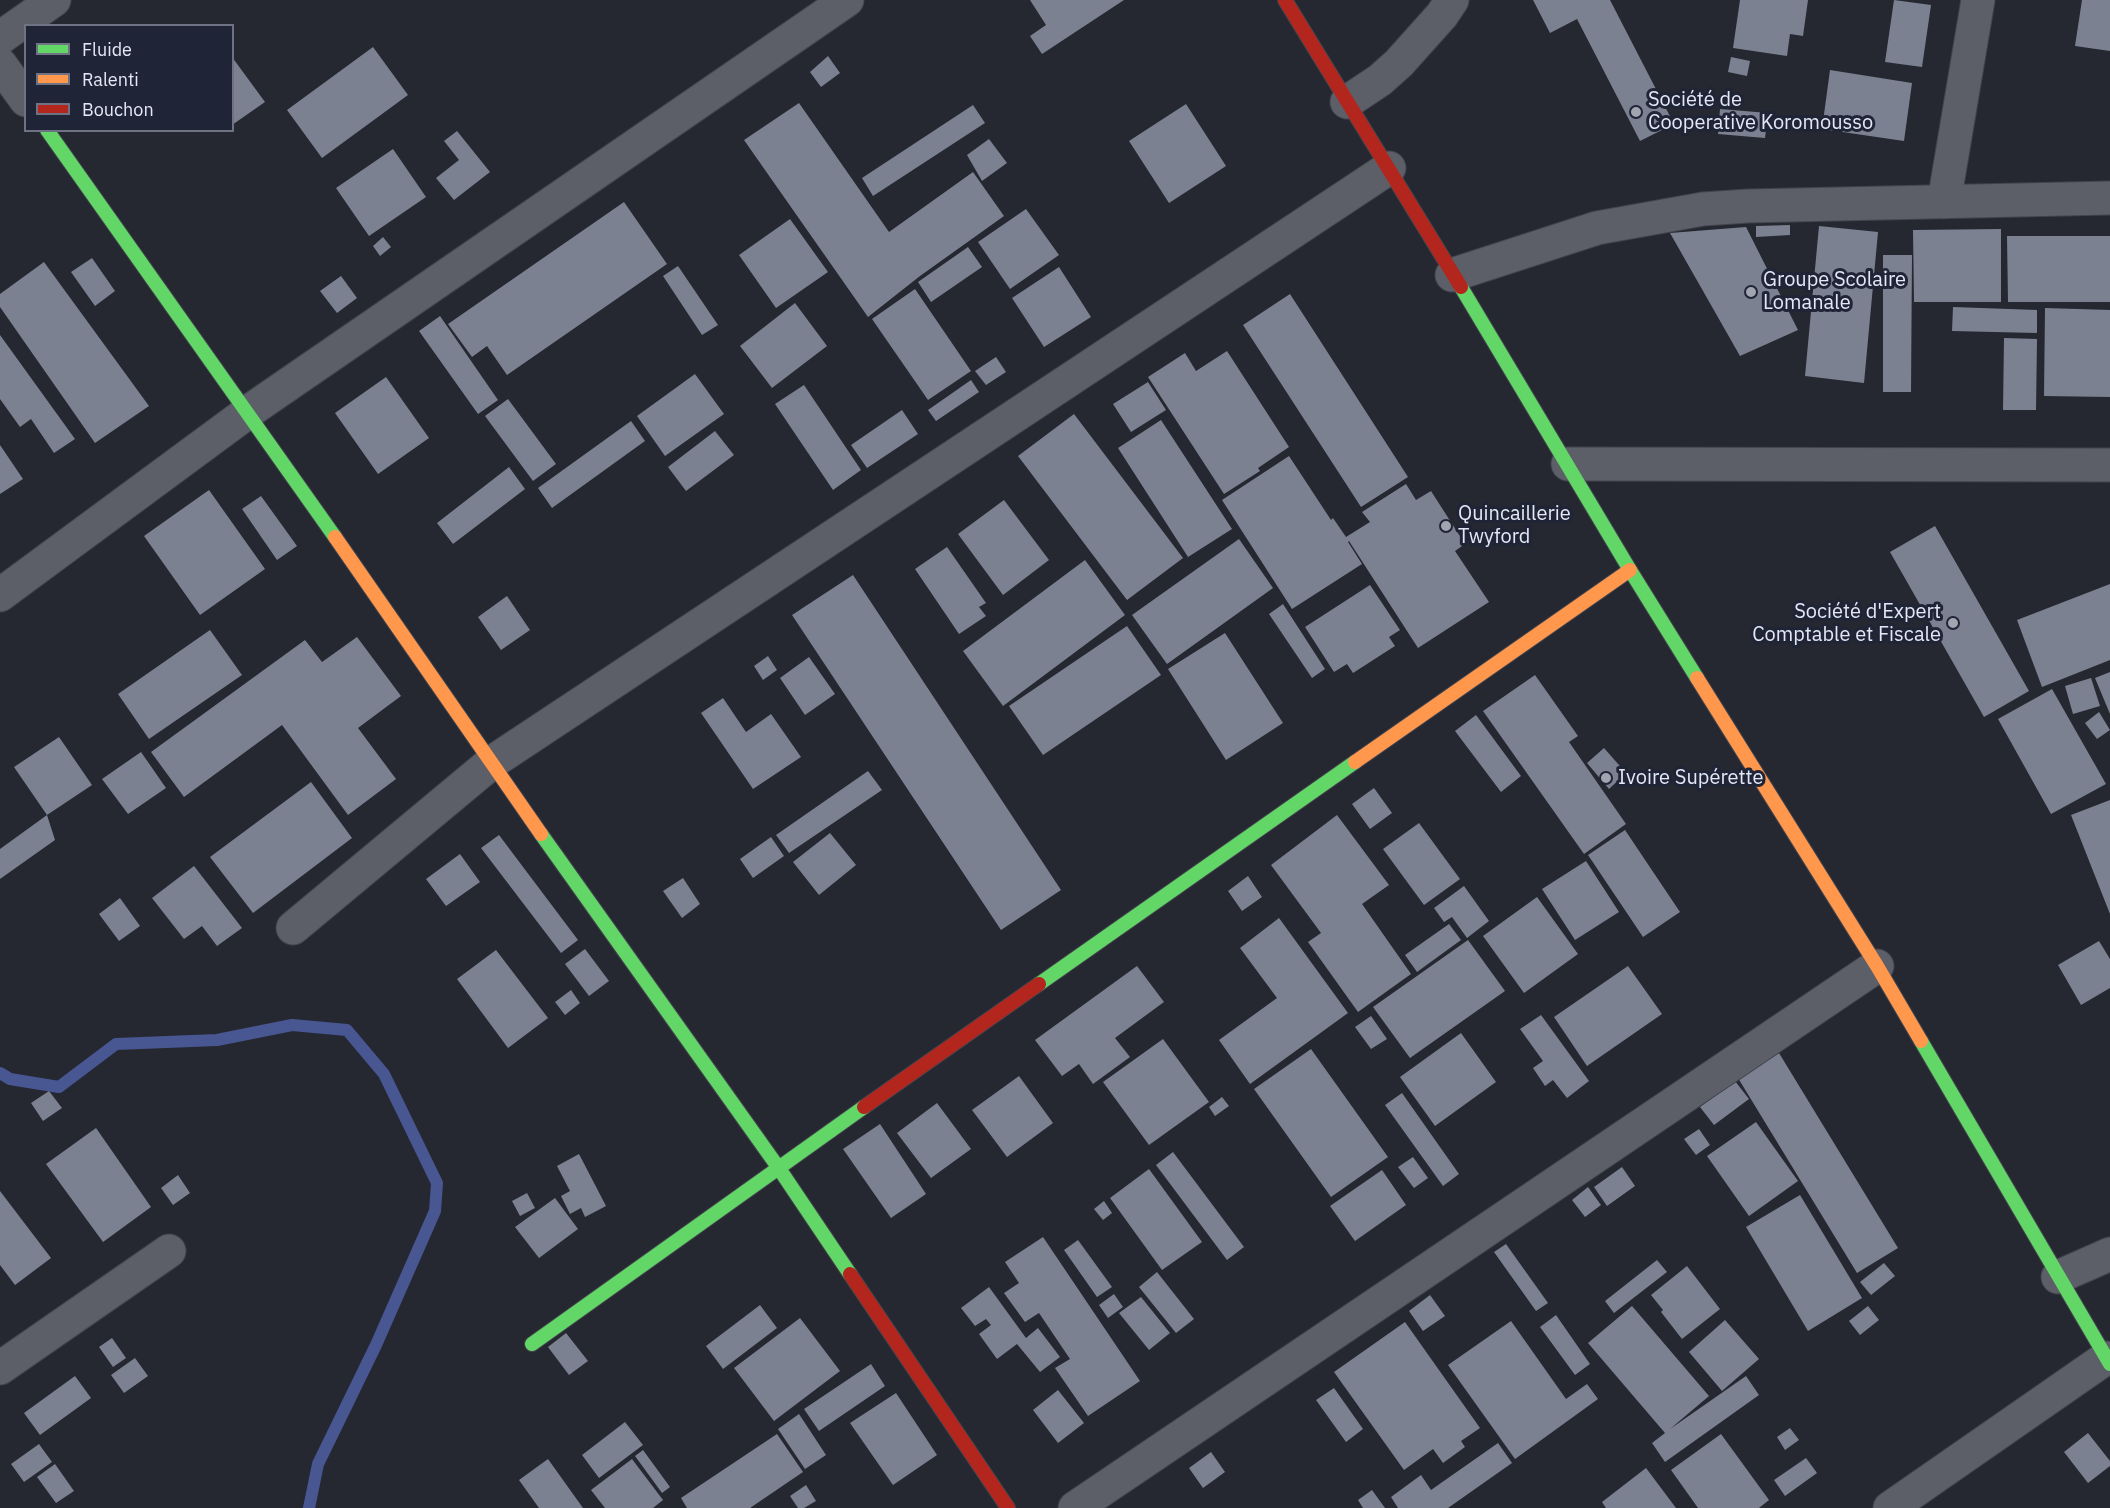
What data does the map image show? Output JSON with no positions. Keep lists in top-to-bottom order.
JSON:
{
  "places": [
    "Société de Cooperative Koromousso",
    "Groupe Scolaire Lomanale",
    "Quincaillerie Twyford",
    "Société d'Expert Comptable et Fiscale",
    "Ivoire Supérette"
  ],
  "legend": ["Fluide", "Ralenti", "Bouchon"]
}
